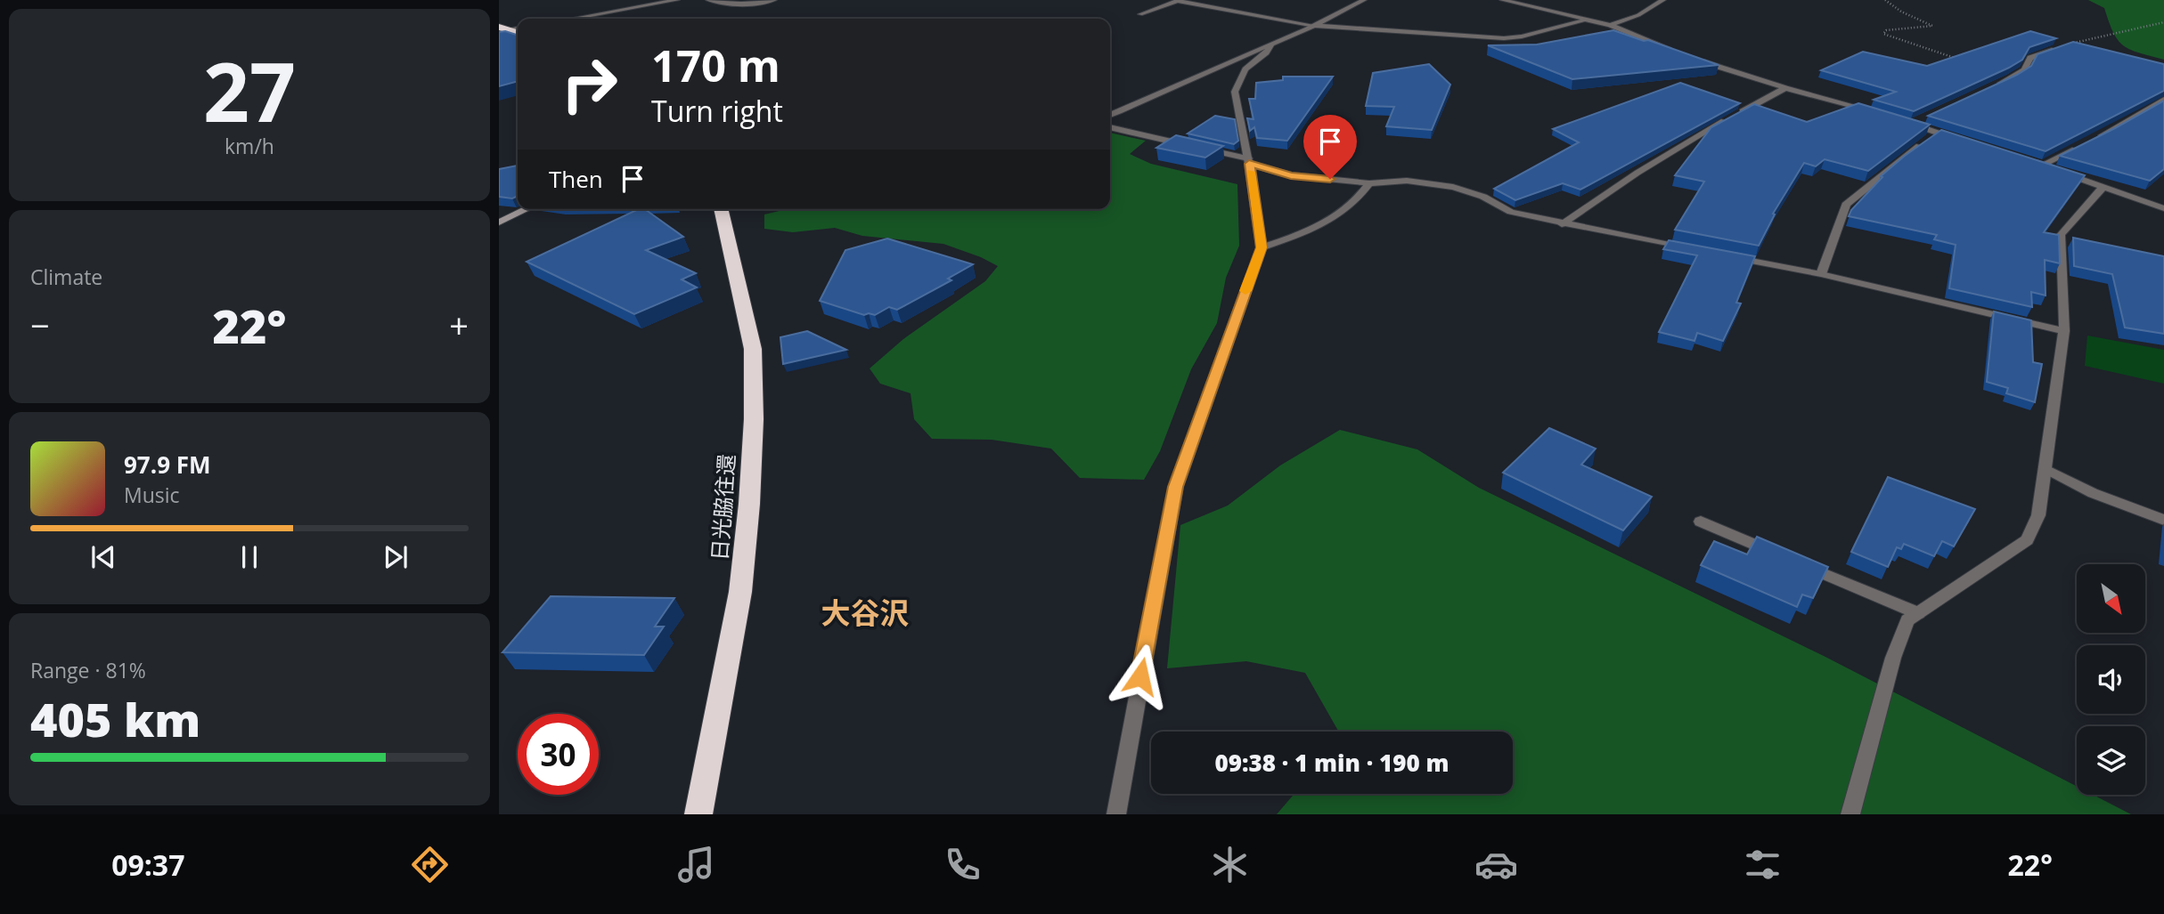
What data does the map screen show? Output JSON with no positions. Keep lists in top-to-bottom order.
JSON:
{
  "streets": {
    "highway": ["日光脇往還"]
  },
  "districts": ["大谷沢"],
  "north": "bottom right",
  "page": {
    "tile": [
      ["27", "km/h"],
      "Climate",
      ["Range · 81%", "405 km"]
    ],
    "turn": ["170 m", "Turn right"],
    "then": "Then",
    "heat": ["−", "22°", "+"],
    "song": ["97.9 FM", "Music"],
    "limit": "30",
    "trip": "09:38 · 1 min · 190 m",
    "tabs": ["09:37", "22°"]
  }
}
